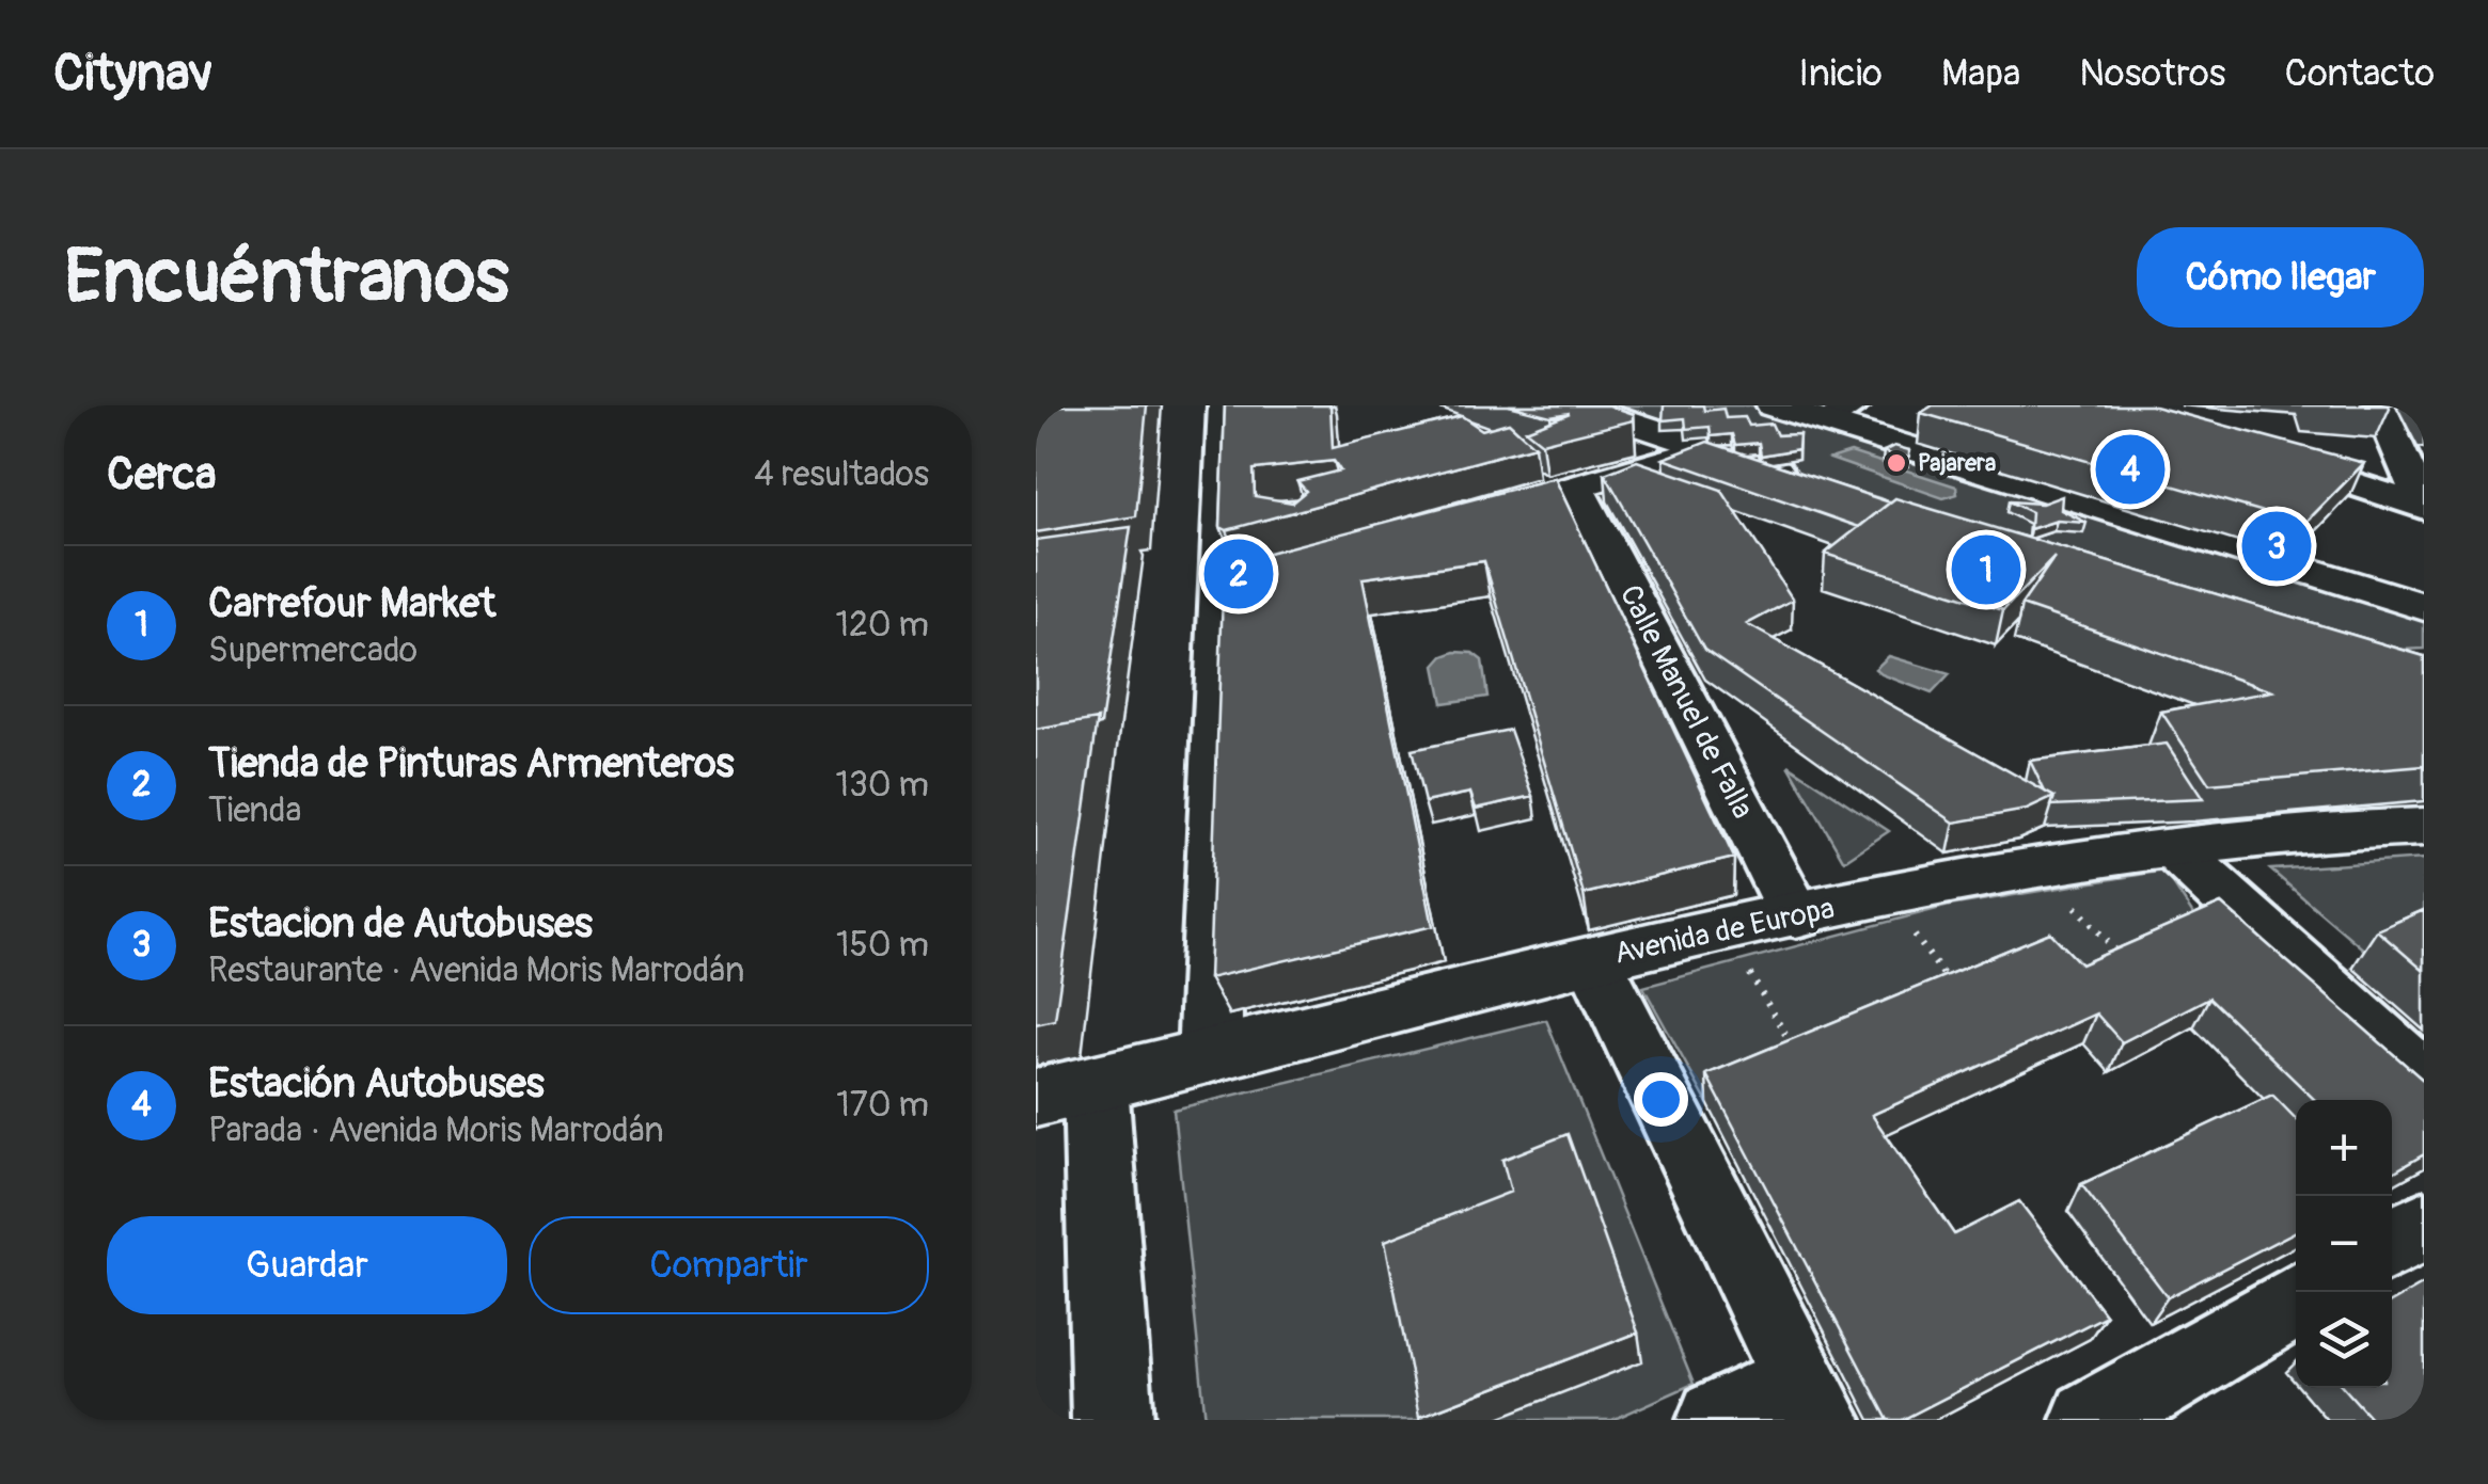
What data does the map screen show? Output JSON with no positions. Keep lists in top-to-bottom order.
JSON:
{
  "streets": {
    "main road": ["Avenida de Europa"],
    "street": ["Calle Manuel de Falla"]
  },
  "crossings": [
    ["Calle Manuel de Falla", "Avenida de Europa"]
  ],
  "places": ["Pajarera"],
  "page": {
    "header": "Citynav",
    "nav": [
      "Inicio",
      "Mapa",
      "Nosotros",
      "Contacto"
    ],
    "buttons": [
      "Cómo llegar",
      ["Guardar", "Compartir"]
    ],
    "title": "Encuéntranos",
    "heading": ["Cerca", "4 resultados"],
    "pins": [
      "4",
      "3",
      "1",
      "2"
    ],
    "list": [
      {
        "mark": "1",
        "name": "Carrefour Market",
        "note": "Supermercado",
        "value": "120 m"
      },
      {
        "mark": "2",
        "name": "Tienda de Pinturas Armenteros",
        "note": "Tienda",
        "value": "130 m"
      },
      {
        "mark": "3",
        "name": "Estacion de Autobuses",
        "note": "Restaurante · Avenida Moris Marrodán",
        "value": "150 m"
      },
      {
        "mark": "4",
        "name": "Estación Autobuses",
        "note": "Parada · Avenida Moris Marrodán",
        "value": "170 m"
      }
    ],
    "map_buttons": ["+", "−"]
  }
}
